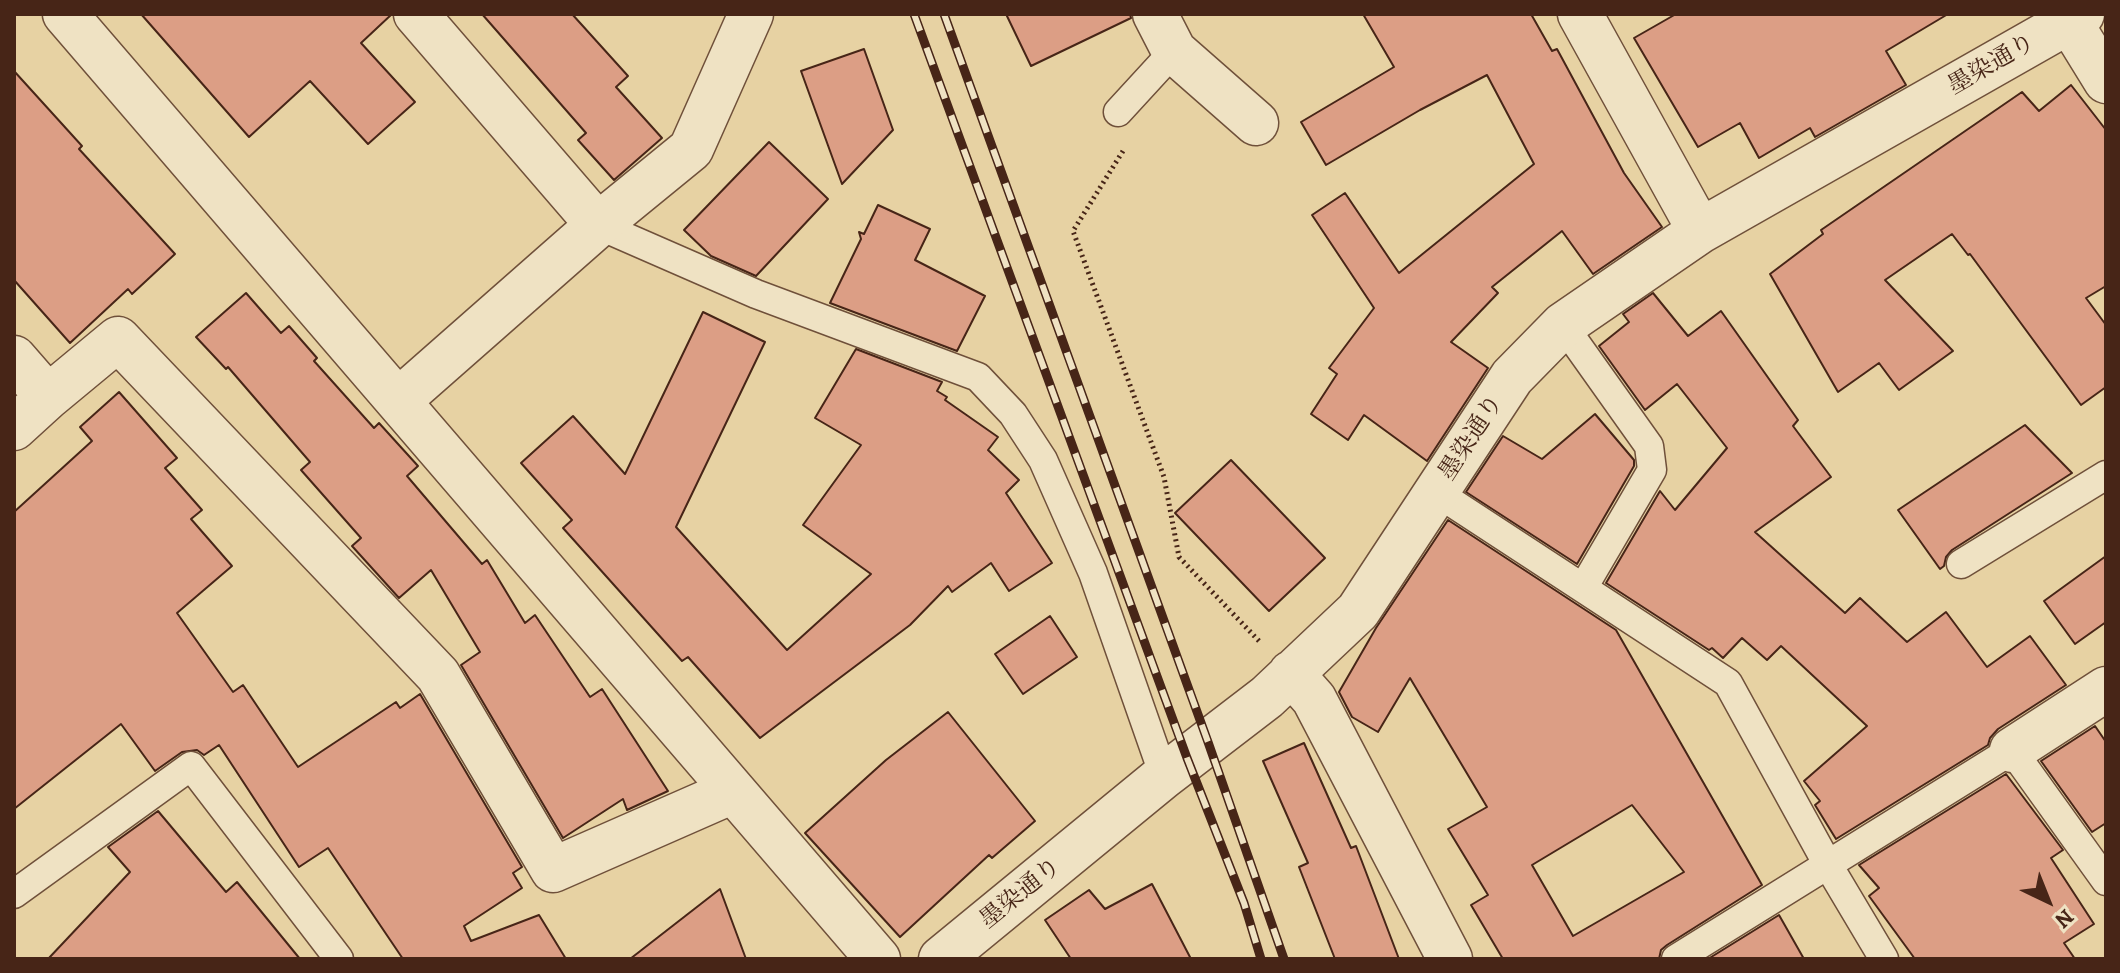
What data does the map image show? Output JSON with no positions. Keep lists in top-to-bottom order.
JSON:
{
  "streets": {
    "street": ["墨染通り"]
  },
  "north": "bottom right"
}
